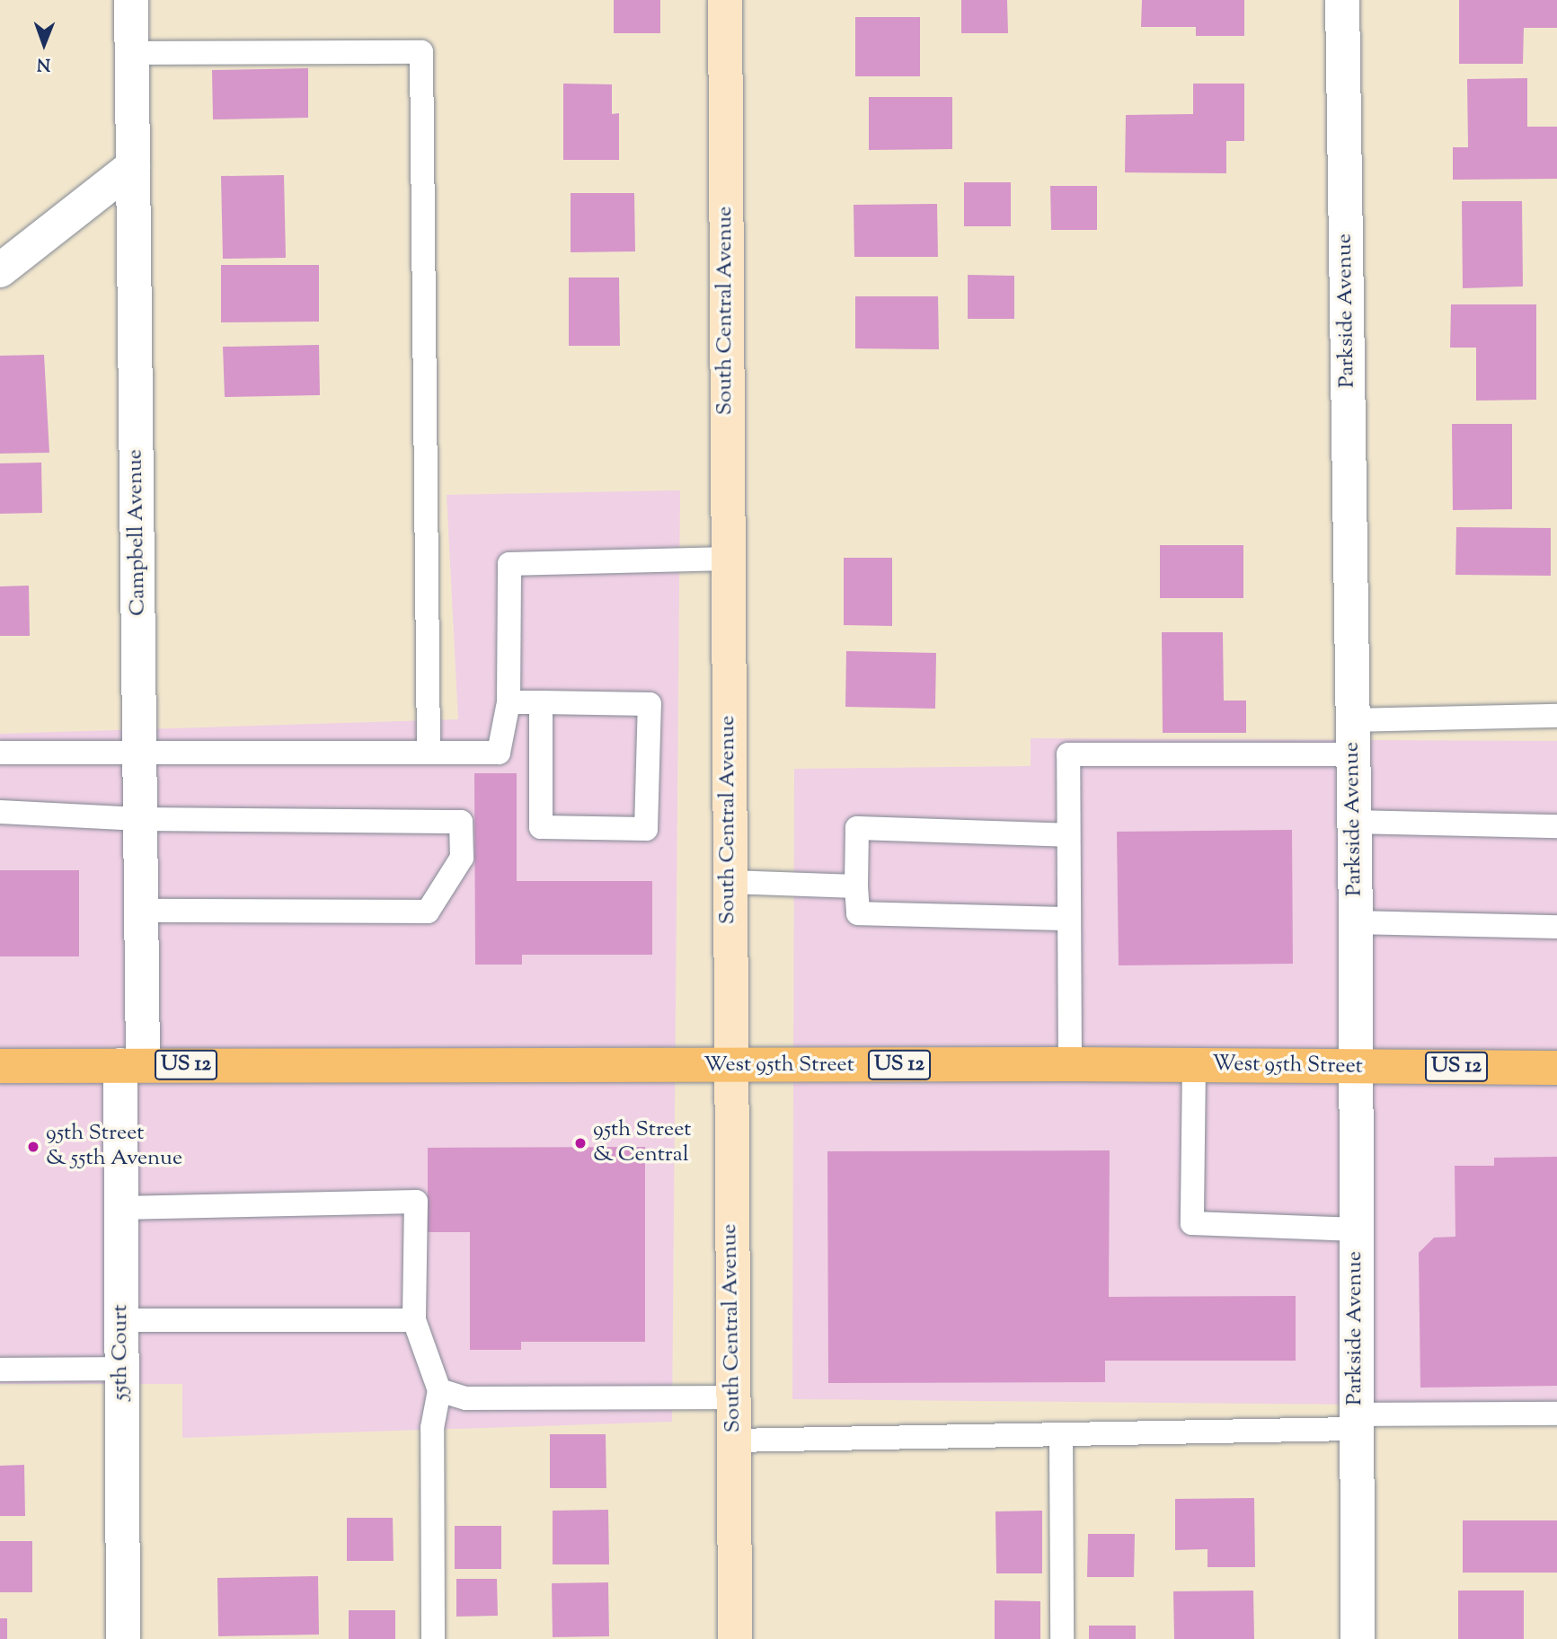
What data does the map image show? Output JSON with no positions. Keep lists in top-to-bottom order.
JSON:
{
  "streets": {
    "main road": ["US 12", "West 95th Street"],
    "street": [
      "South Central Avenue",
      "Parkside Avenue",
      "Campbell Avenue",
      "55th Court"
    ]
  },
  "crossings": [
    ["South Central Avenue", "West 95th Street"],
    ["Parkside Avenue", "West 95th Street"],
    ["Campbell Avenue", "West 95th Street"],
    ["Campbell Avenue", "55th Court"],
    ["West 95th Street", "55th Court"]
  ],
  "places": ["95th Street & Central", "95th Street & 55th Avenue"],
  "north": "bottom"
}
